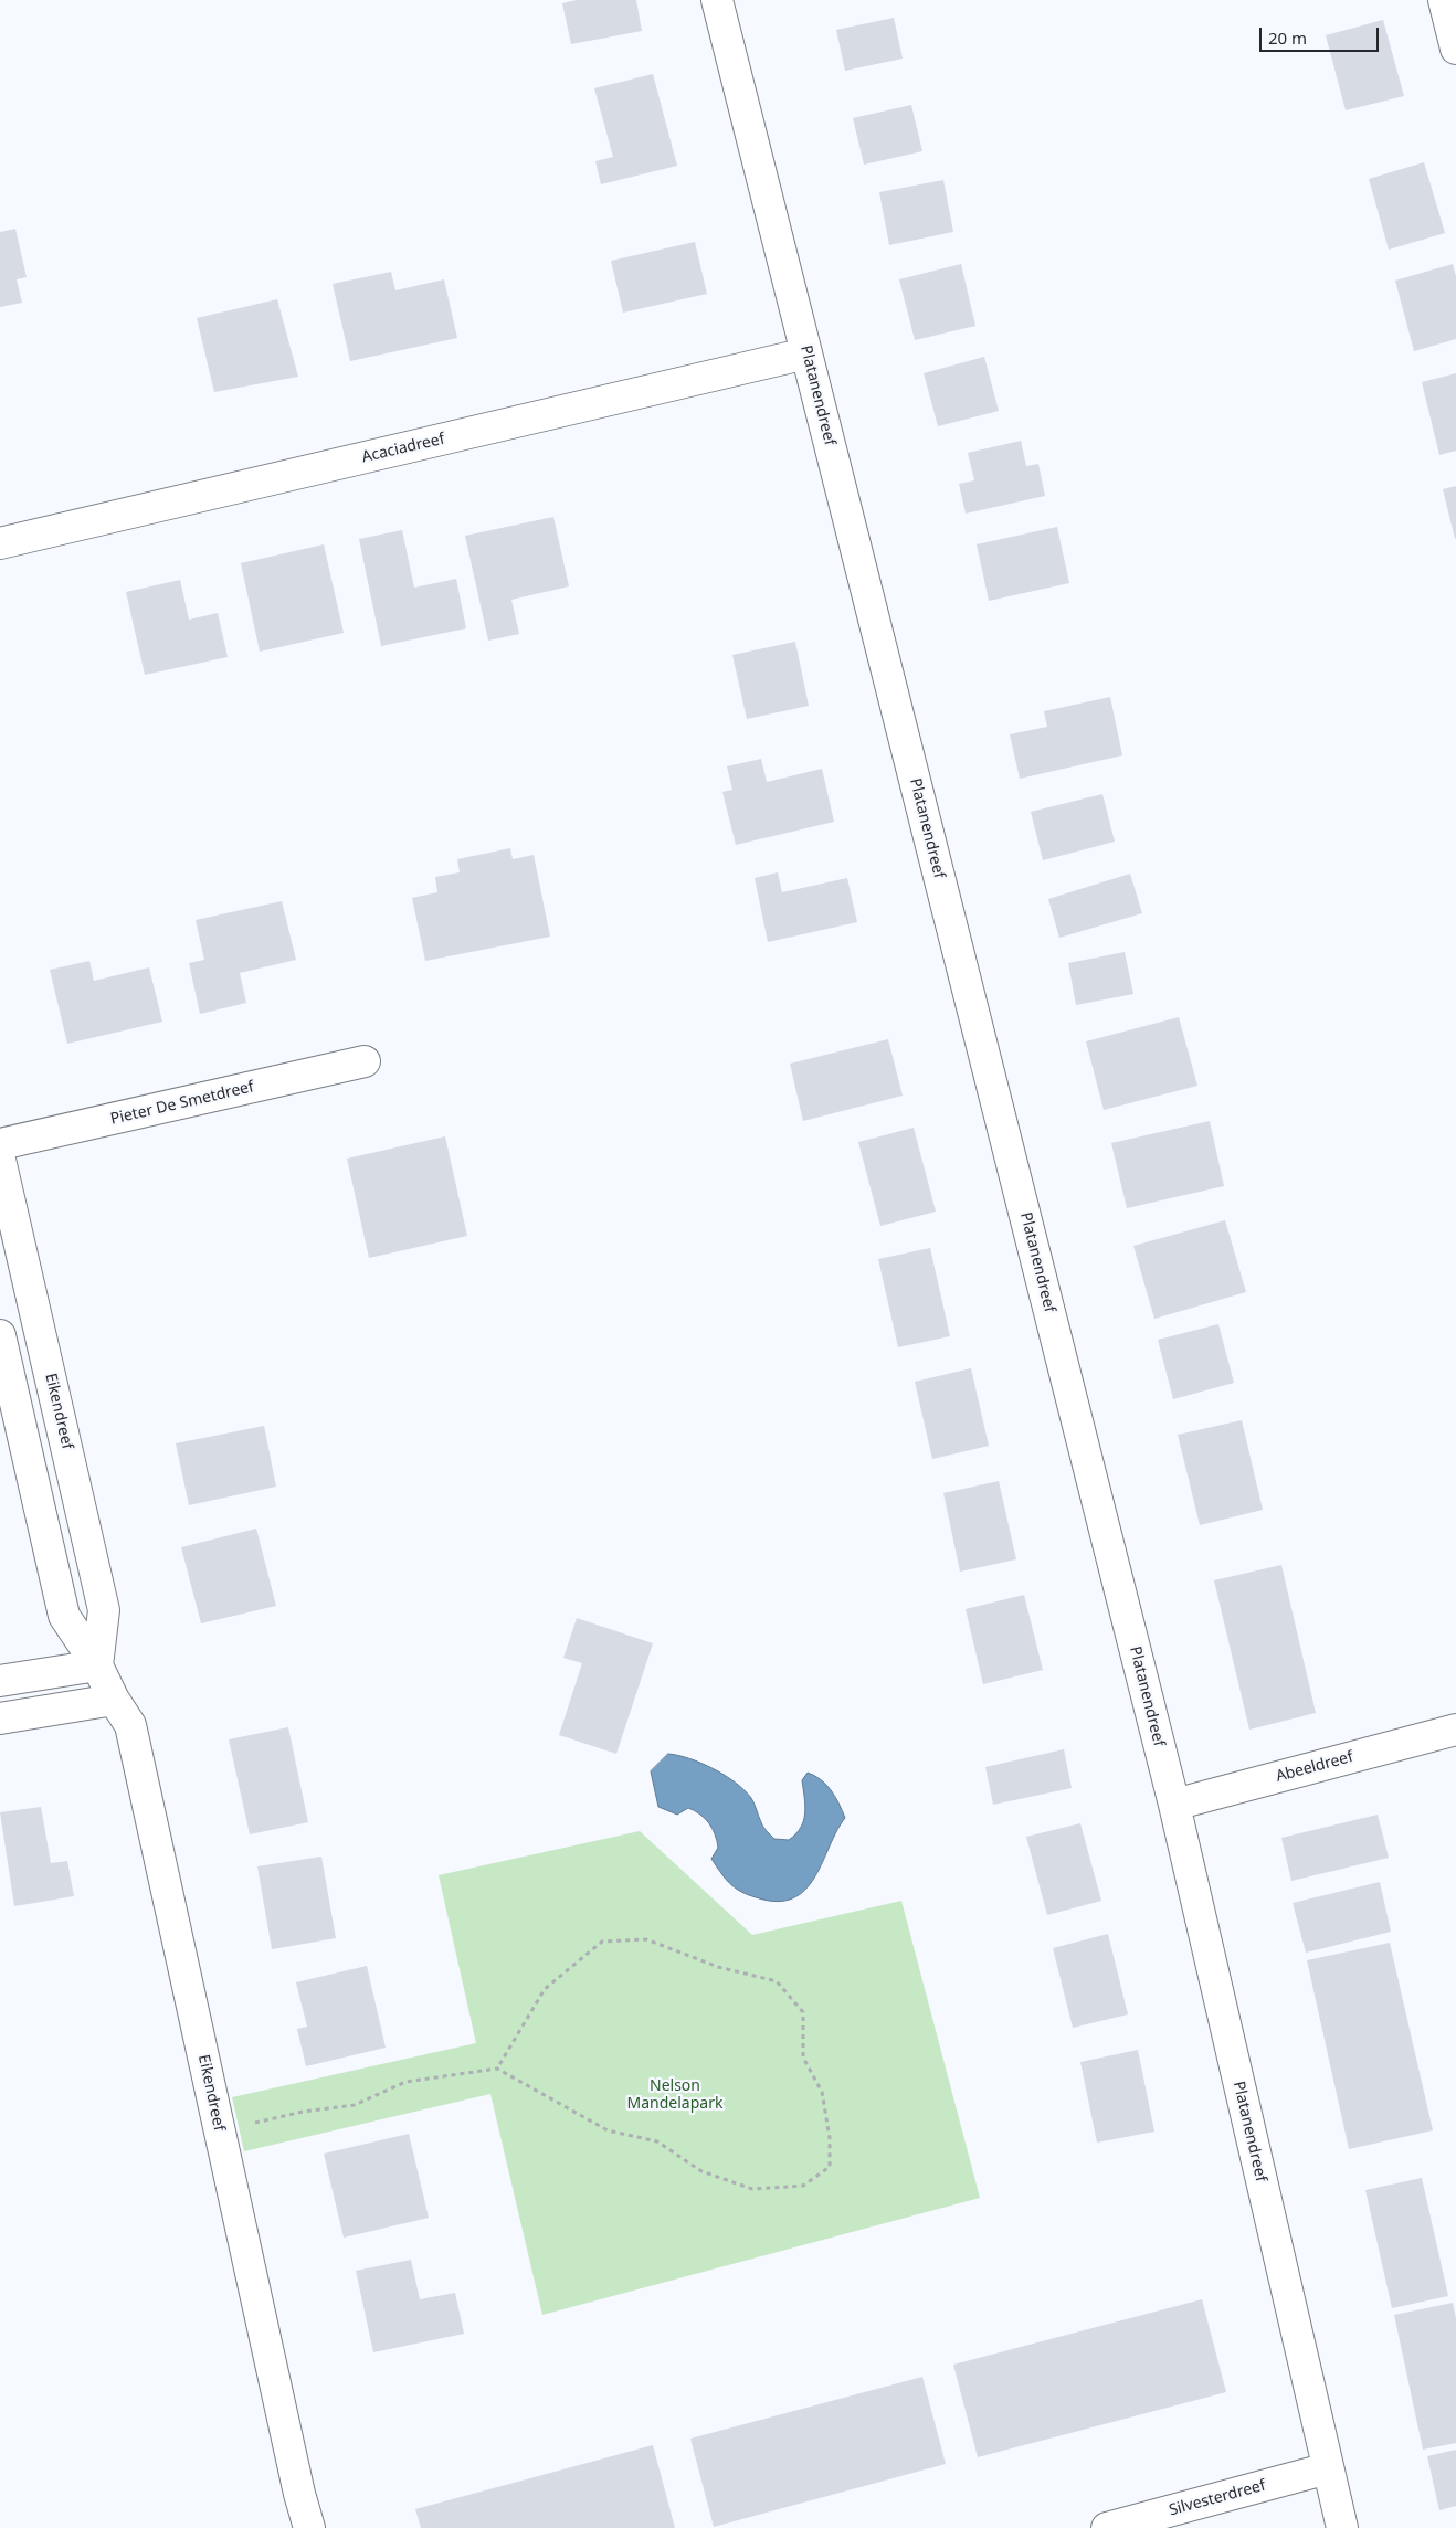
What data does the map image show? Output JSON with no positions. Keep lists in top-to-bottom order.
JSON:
{
  "streets": {
    "street": [
      "Platanendreef",
      "Acaciadreef",
      "Pieter De Smetdreef",
      "Eikendreef",
      "Abeeldreef",
      "Silvesterdreef"
    ]
  },
  "crossings": [
    ["Platanendreef", "Acaciadreef"],
    ["Platanendreef", "Abeeldreef"],
    ["Platanendreef", "Silvesterdreef"]
  ],
  "parks": ["Nelson Mandelapark"],
  "scale_bar": "20 m"
}
